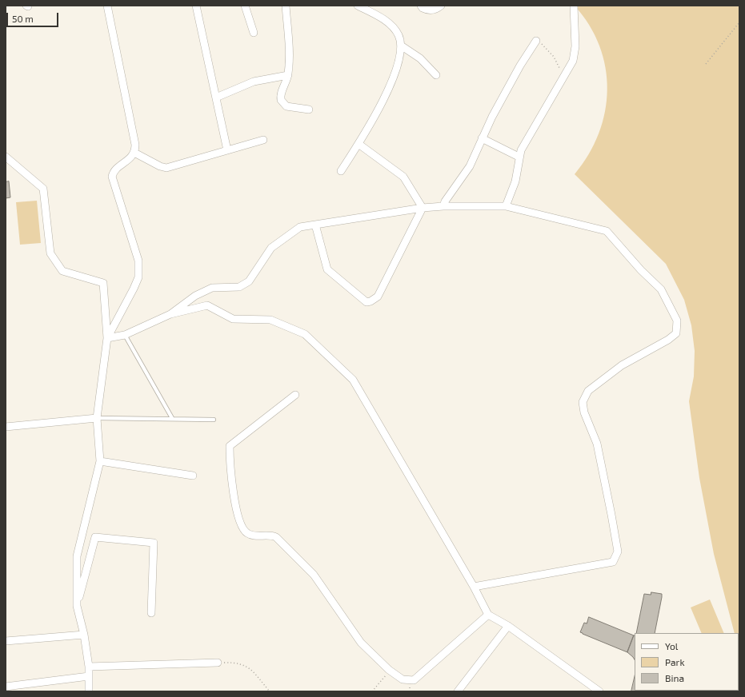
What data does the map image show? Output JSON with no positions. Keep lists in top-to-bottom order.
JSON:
{
  "legend": ["Yol", "Park", "Bina"],
  "scale_bar": "50 m"
}
